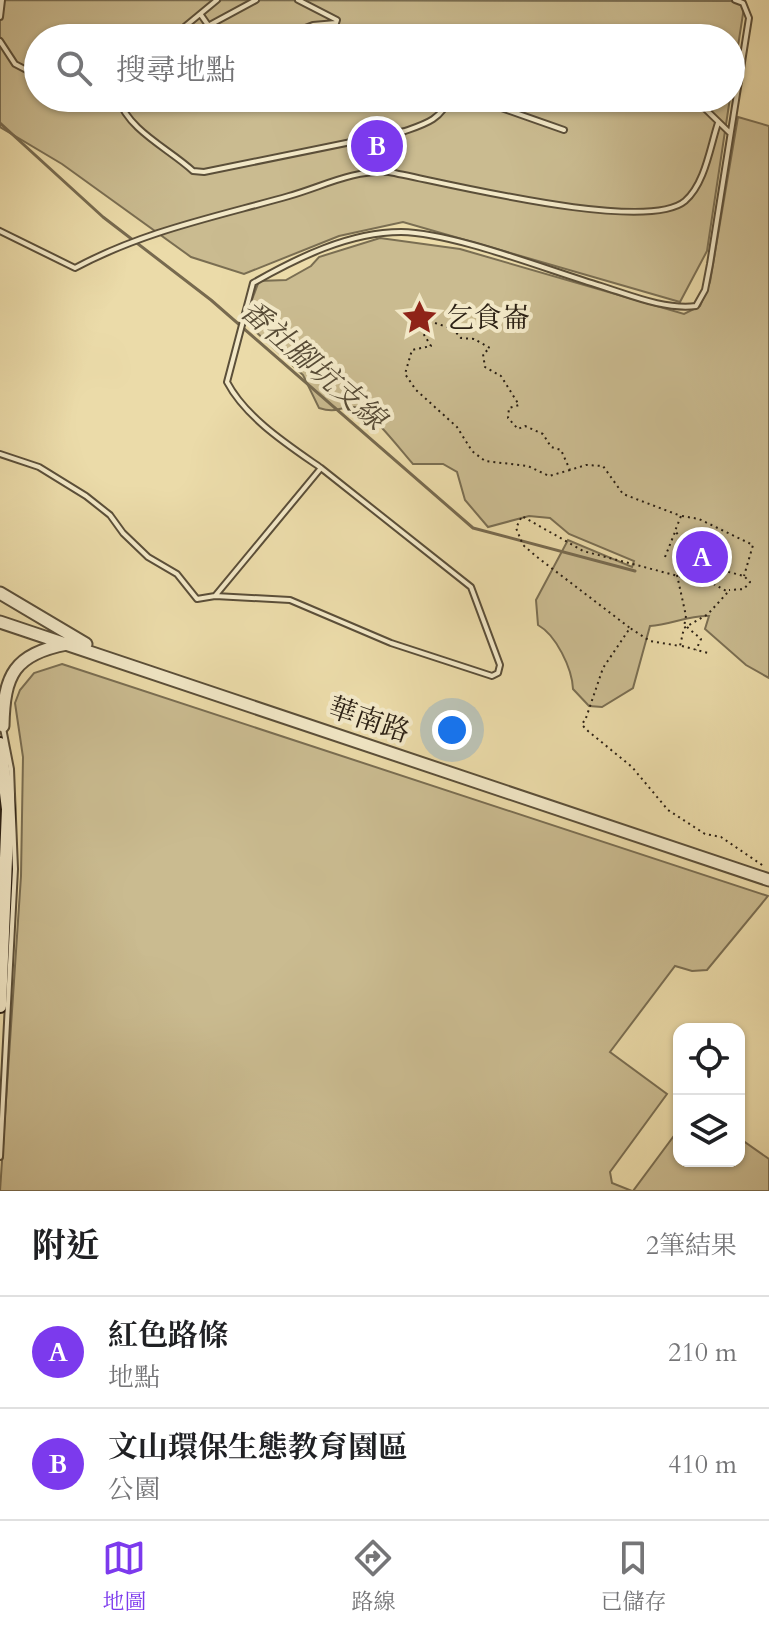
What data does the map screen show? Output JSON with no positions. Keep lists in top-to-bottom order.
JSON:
{
  "streets": {
    "street": ["華南路"]
  },
  "water": ["番社腳坑支線"],
  "places": {
    "place": ["乞食崙"]
  },
  "page": {
    "search": "搜尋地點",
    "pins": ["B", "A"],
    "heading": ["附近", "2筆結果"],
    "list": [
      {
        "mark": "A",
        "name": "紅色路條",
        "note": "地點",
        "value": "210 m"
      },
      {
        "mark": "B",
        "name": "文山環保生態教育園區",
        "note": "公園",
        "value": "410 m"
      }
    ],
    "nav": ["地圖", "路線", "已儲存"]
  }
}
